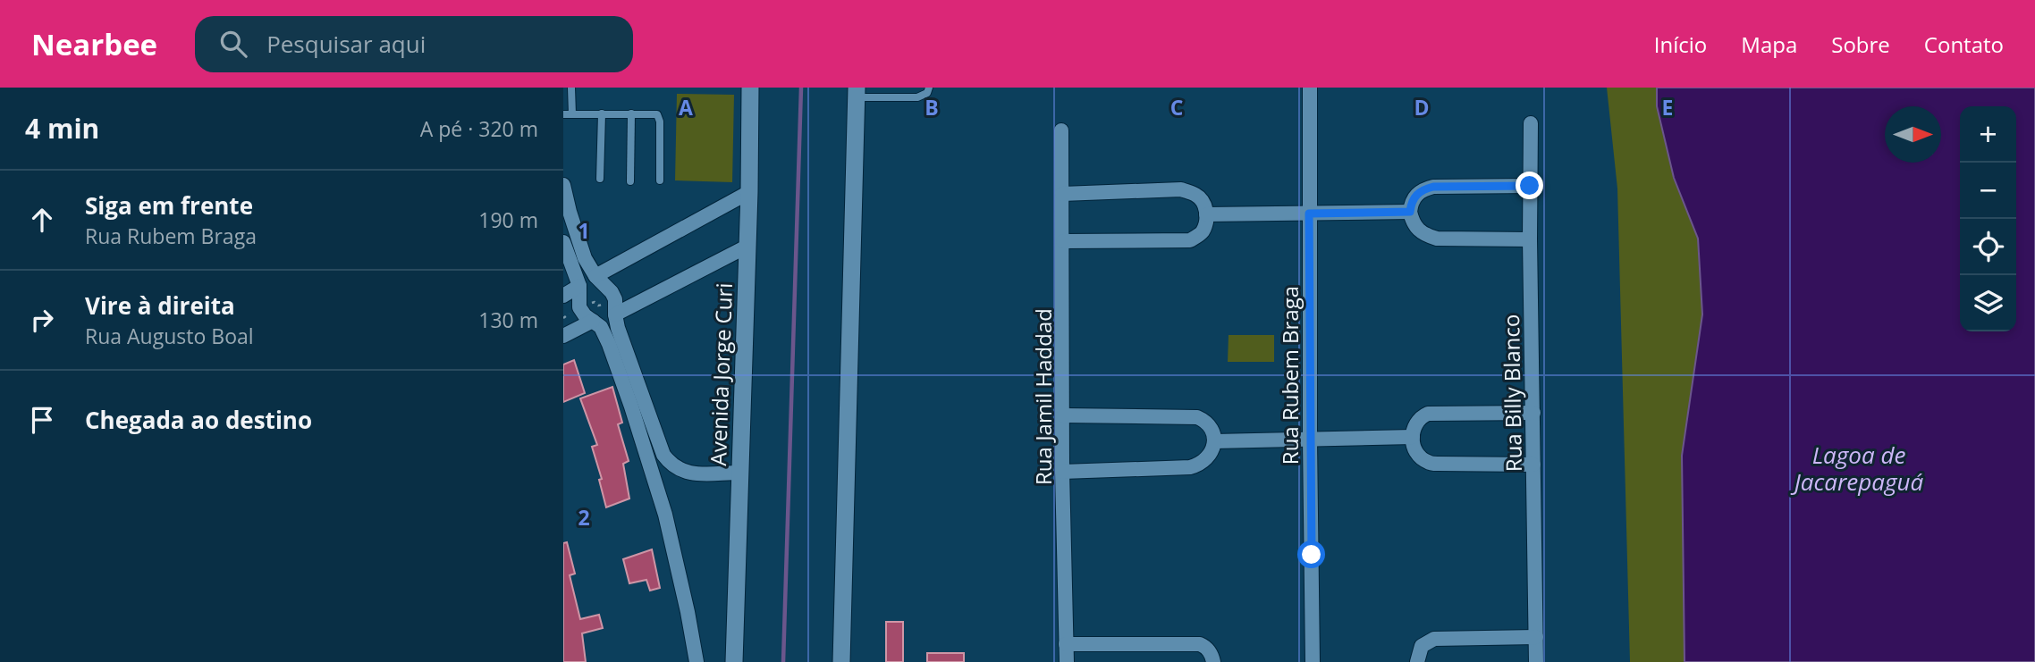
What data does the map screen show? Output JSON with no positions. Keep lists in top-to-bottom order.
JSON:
{
  "streets": {
    "street": [
      "Avenida Jorge Curi",
      "Rua Rubem Braga",
      "Rua Billy Blanco",
      "Rua Jamil Haddad"
    ]
  },
  "water": ["Lagoa de Jacarepaguá"],
  "north": "right",
  "page": {
    "header": "Nearbee",
    "search": "Pesquisar aqui",
    "nav": [
      "Início",
      "Mapa",
      "Sobre",
      "Contato"
    ],
    "heading": ["4 min", "A pé · 320 m"],
    "map_buttons": ["+", "−"],
    "list": [
      ["Siga em frente", "Rua Rubem Braga", "190 m"],
      ["Vire à direita", "Rua Augusto Boal", "130 m"],
      "Chegada ao destino"
    ]
  },
  "grid": {
    "columns": [
      "A",
      "B",
      "C",
      "D",
      "E"
    ],
    "rows": ["1", "2"]
  }
}
